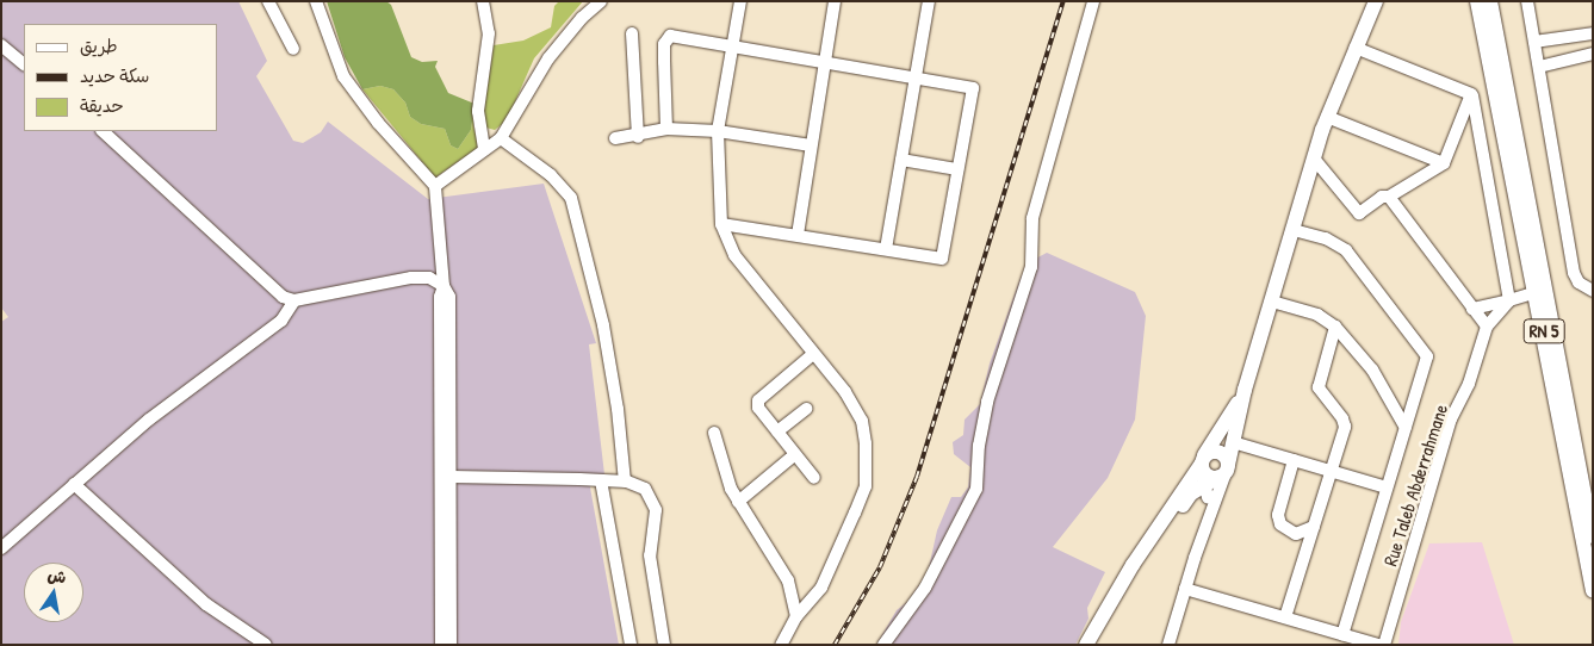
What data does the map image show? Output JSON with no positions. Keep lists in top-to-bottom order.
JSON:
{
  "streets": {
    "main road": ["RN 5"],
    "street": ["Rue Taleb Abderrahmane"]
  },
  "legend": ["طريق", "سكة حديد", "حديقة"],
  "north": "top"
}
